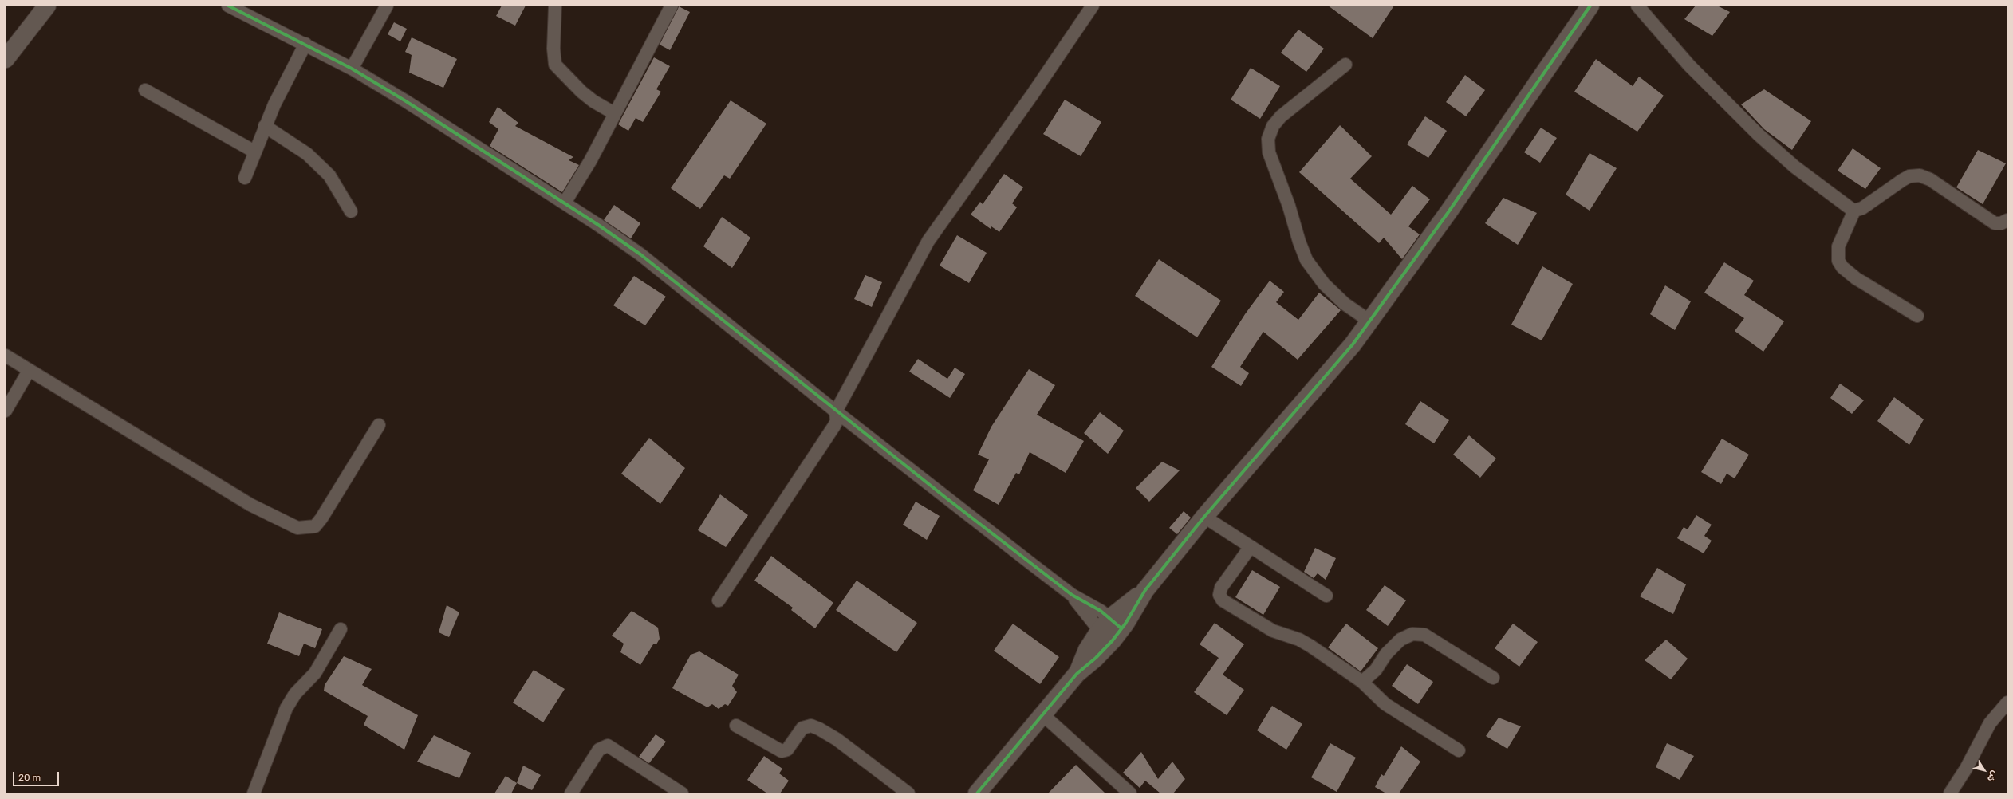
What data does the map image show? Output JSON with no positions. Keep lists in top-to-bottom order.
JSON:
{
  "scale_bar": "20 m",
  "north": "bottom right"
}
